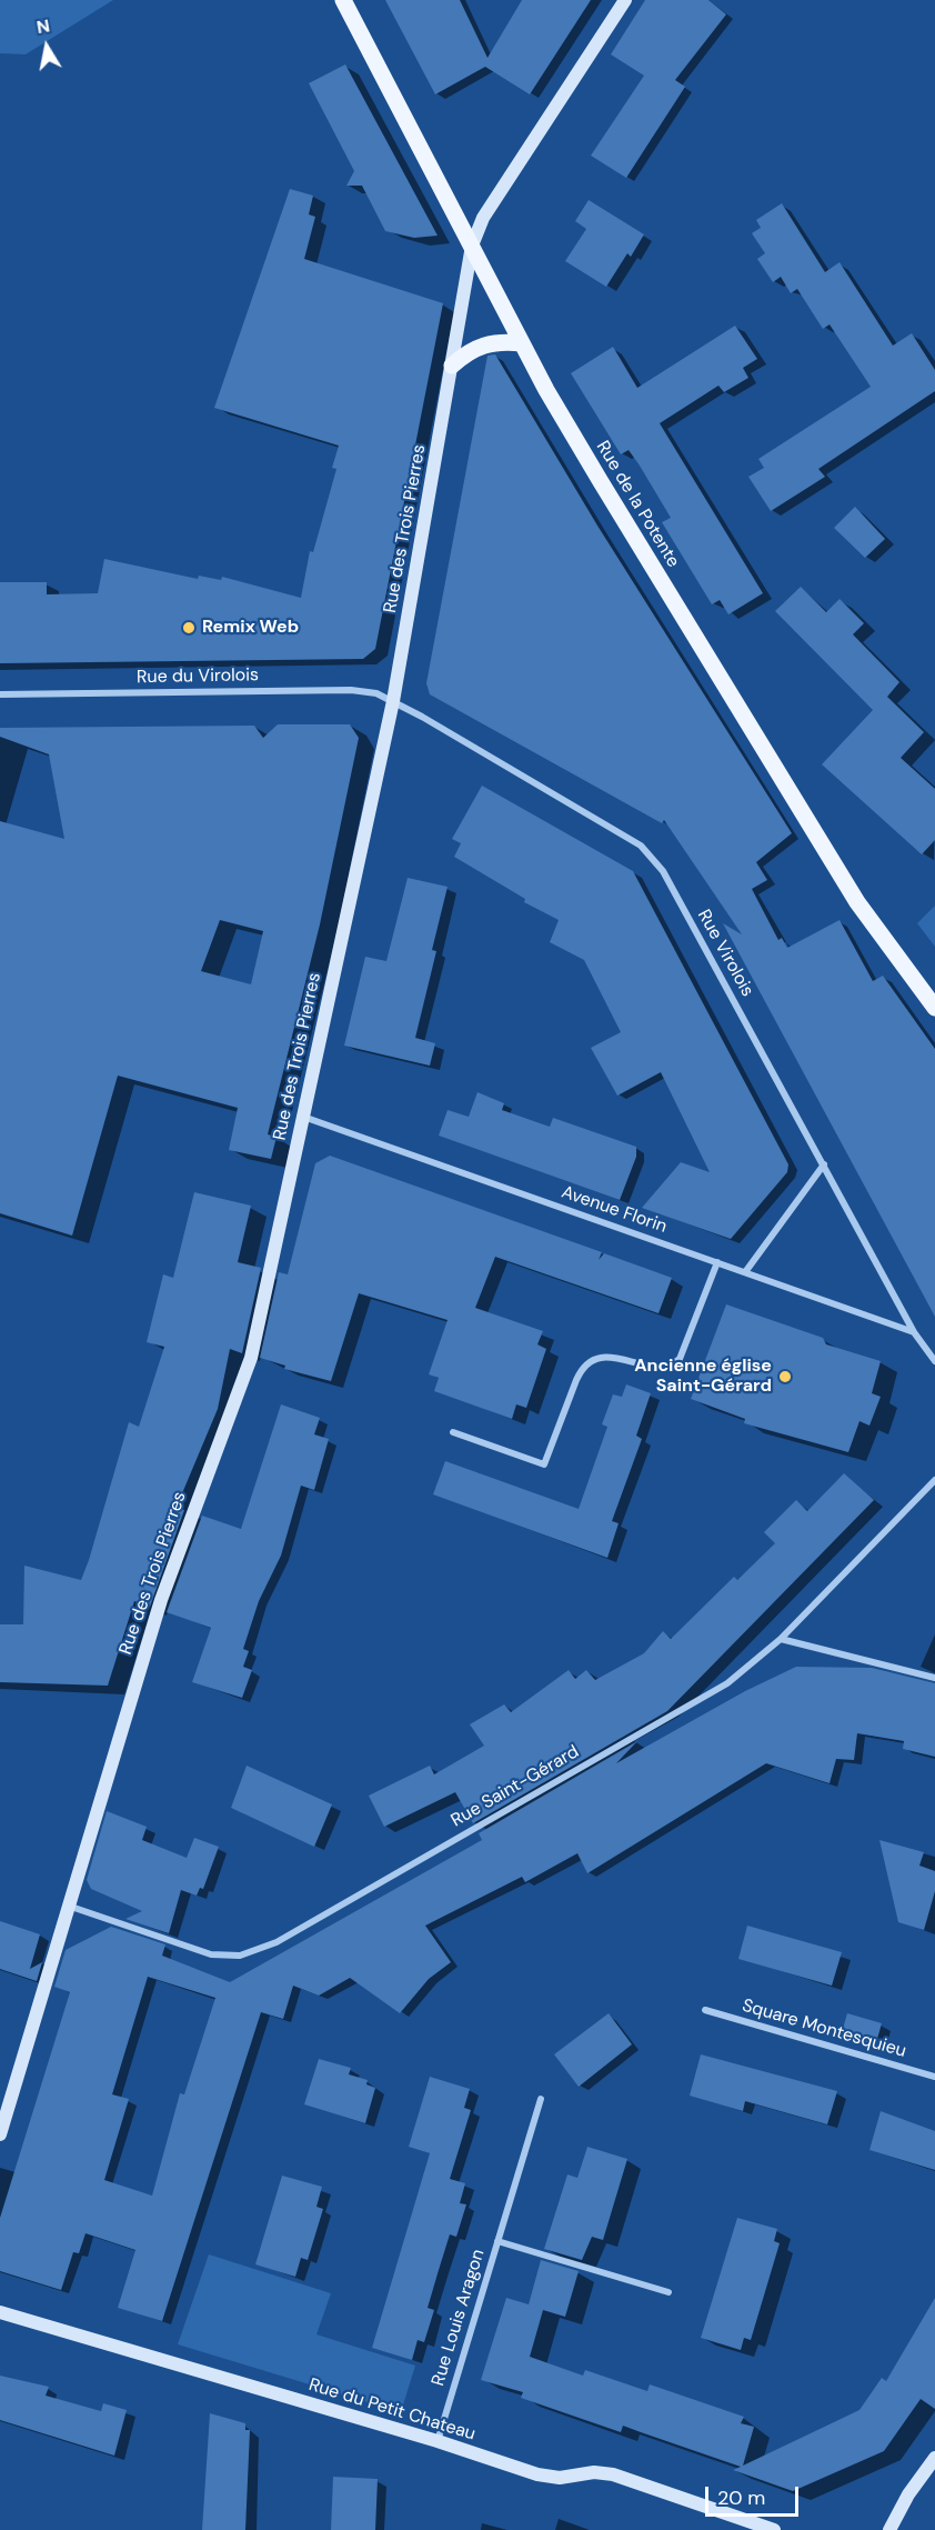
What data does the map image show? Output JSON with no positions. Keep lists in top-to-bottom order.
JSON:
{
  "streets": {
    "main road": ["Rue de la Potente"],
    "street": [
      "Rue des Trois Pierres",
      "Rue du Virolois",
      "Rue Virolois",
      "Avenue Florin",
      "Rue Saint-Gérard",
      "Square Montesquieu",
      "Rue Louis Aragon",
      "Rue du Petit Chateau"
    ]
  },
  "crossings": [
    ["Rue de la Potente", "Rue des Trois Pierres"],
    ["Rue des Trois Pierres", "Rue du Virolois"],
    ["Rue des Trois Pierres", "Rue Virolois"],
    ["Rue des Trois Pierres", "Avenue Florin"],
    ["Rue des Trois Pierres", "Rue Saint-Gérard"],
    ["Rue du Virolois", "Rue Virolois"],
    ["Rue Virolois", "Avenue Florin"],
    ["Rue Louis Aragon", "Rue du Petit Chateau"]
  ],
  "places": ["Remix Web", "Ancienne église Saint-Gérard"],
  "scale_bar": "20 m",
  "north": "top"
}
